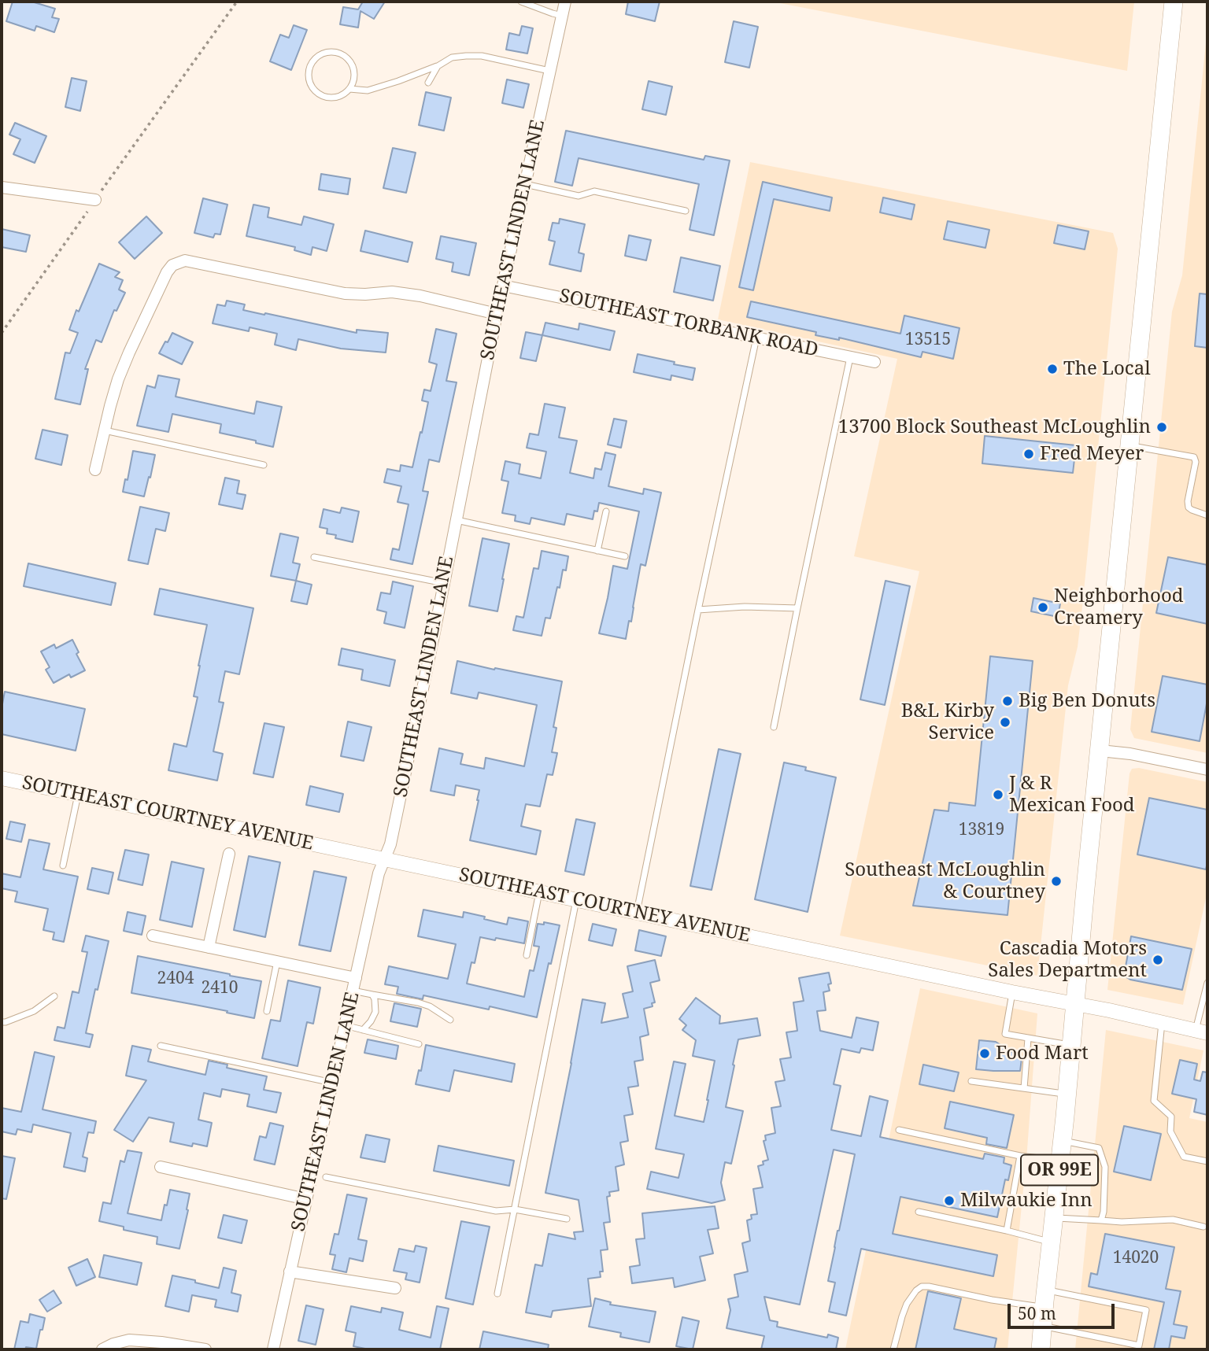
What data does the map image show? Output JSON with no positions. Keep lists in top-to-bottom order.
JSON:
{
  "streets": {
    "main road": ["OR 99E"],
    "street": ["SOUTHEAST LINDEN LANE", "SOUTHEAST TORBANK ROAD", "SOUTHEAST COURTNEY AVENUE"]
  },
  "crossings": [
    ["SOUTHEAST LINDEN LANE", "SOUTHEAST TORBANK ROAD"],
    ["SOUTHEAST LINDEN LANE", "SOUTHEAST COURTNEY AVENUE"],
    ["SOUTHEAST COURTNEY AVENUE", "OR 99E"]
  ],
  "places": [
    "The Local",
    "13700 Block Southeast McLoughlin",
    "Fred Meyer",
    "Neighborhood Creamery",
    "Big Ben Donuts",
    "B&L Kirby Service",
    "J & R Mexican Food",
    "Southeast McLoughlin & Courtney",
    "Cascadia Motors Sales Department",
    "Food Mart",
    "Milwaukie Inn"
  ],
  "house_numbers": [
    "13515",
    "13819",
    "2404",
    "2410",
    "14020"
  ],
  "scale_bar": "50 m"
}
